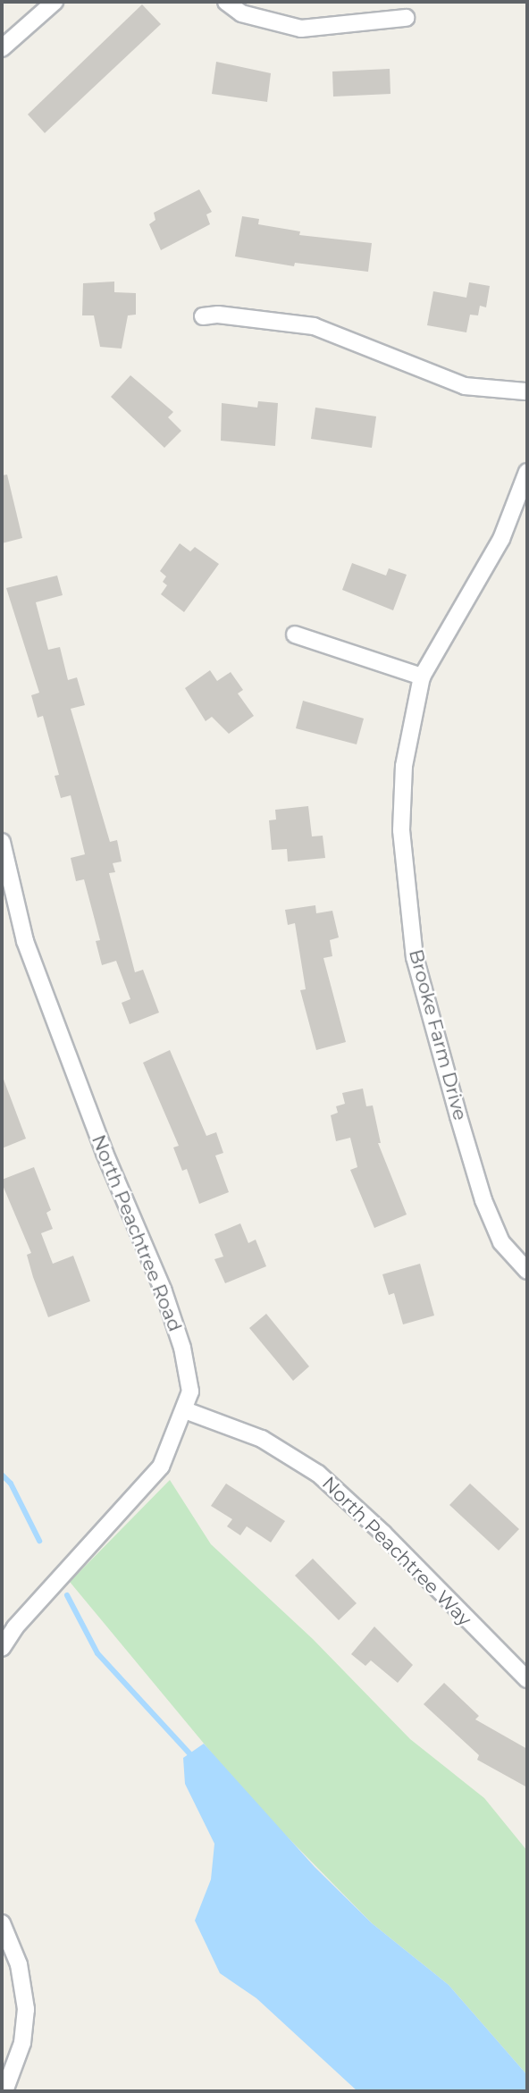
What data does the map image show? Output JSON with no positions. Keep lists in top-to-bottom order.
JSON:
{
  "streets": {
    "street": ["Brooke Farm Drive", "North Peachtree Road", "North Peachtree Way"]
  },
  "crossings": [
    ["North Peachtree Road", "North Peachtree Way"]
  ]
}
